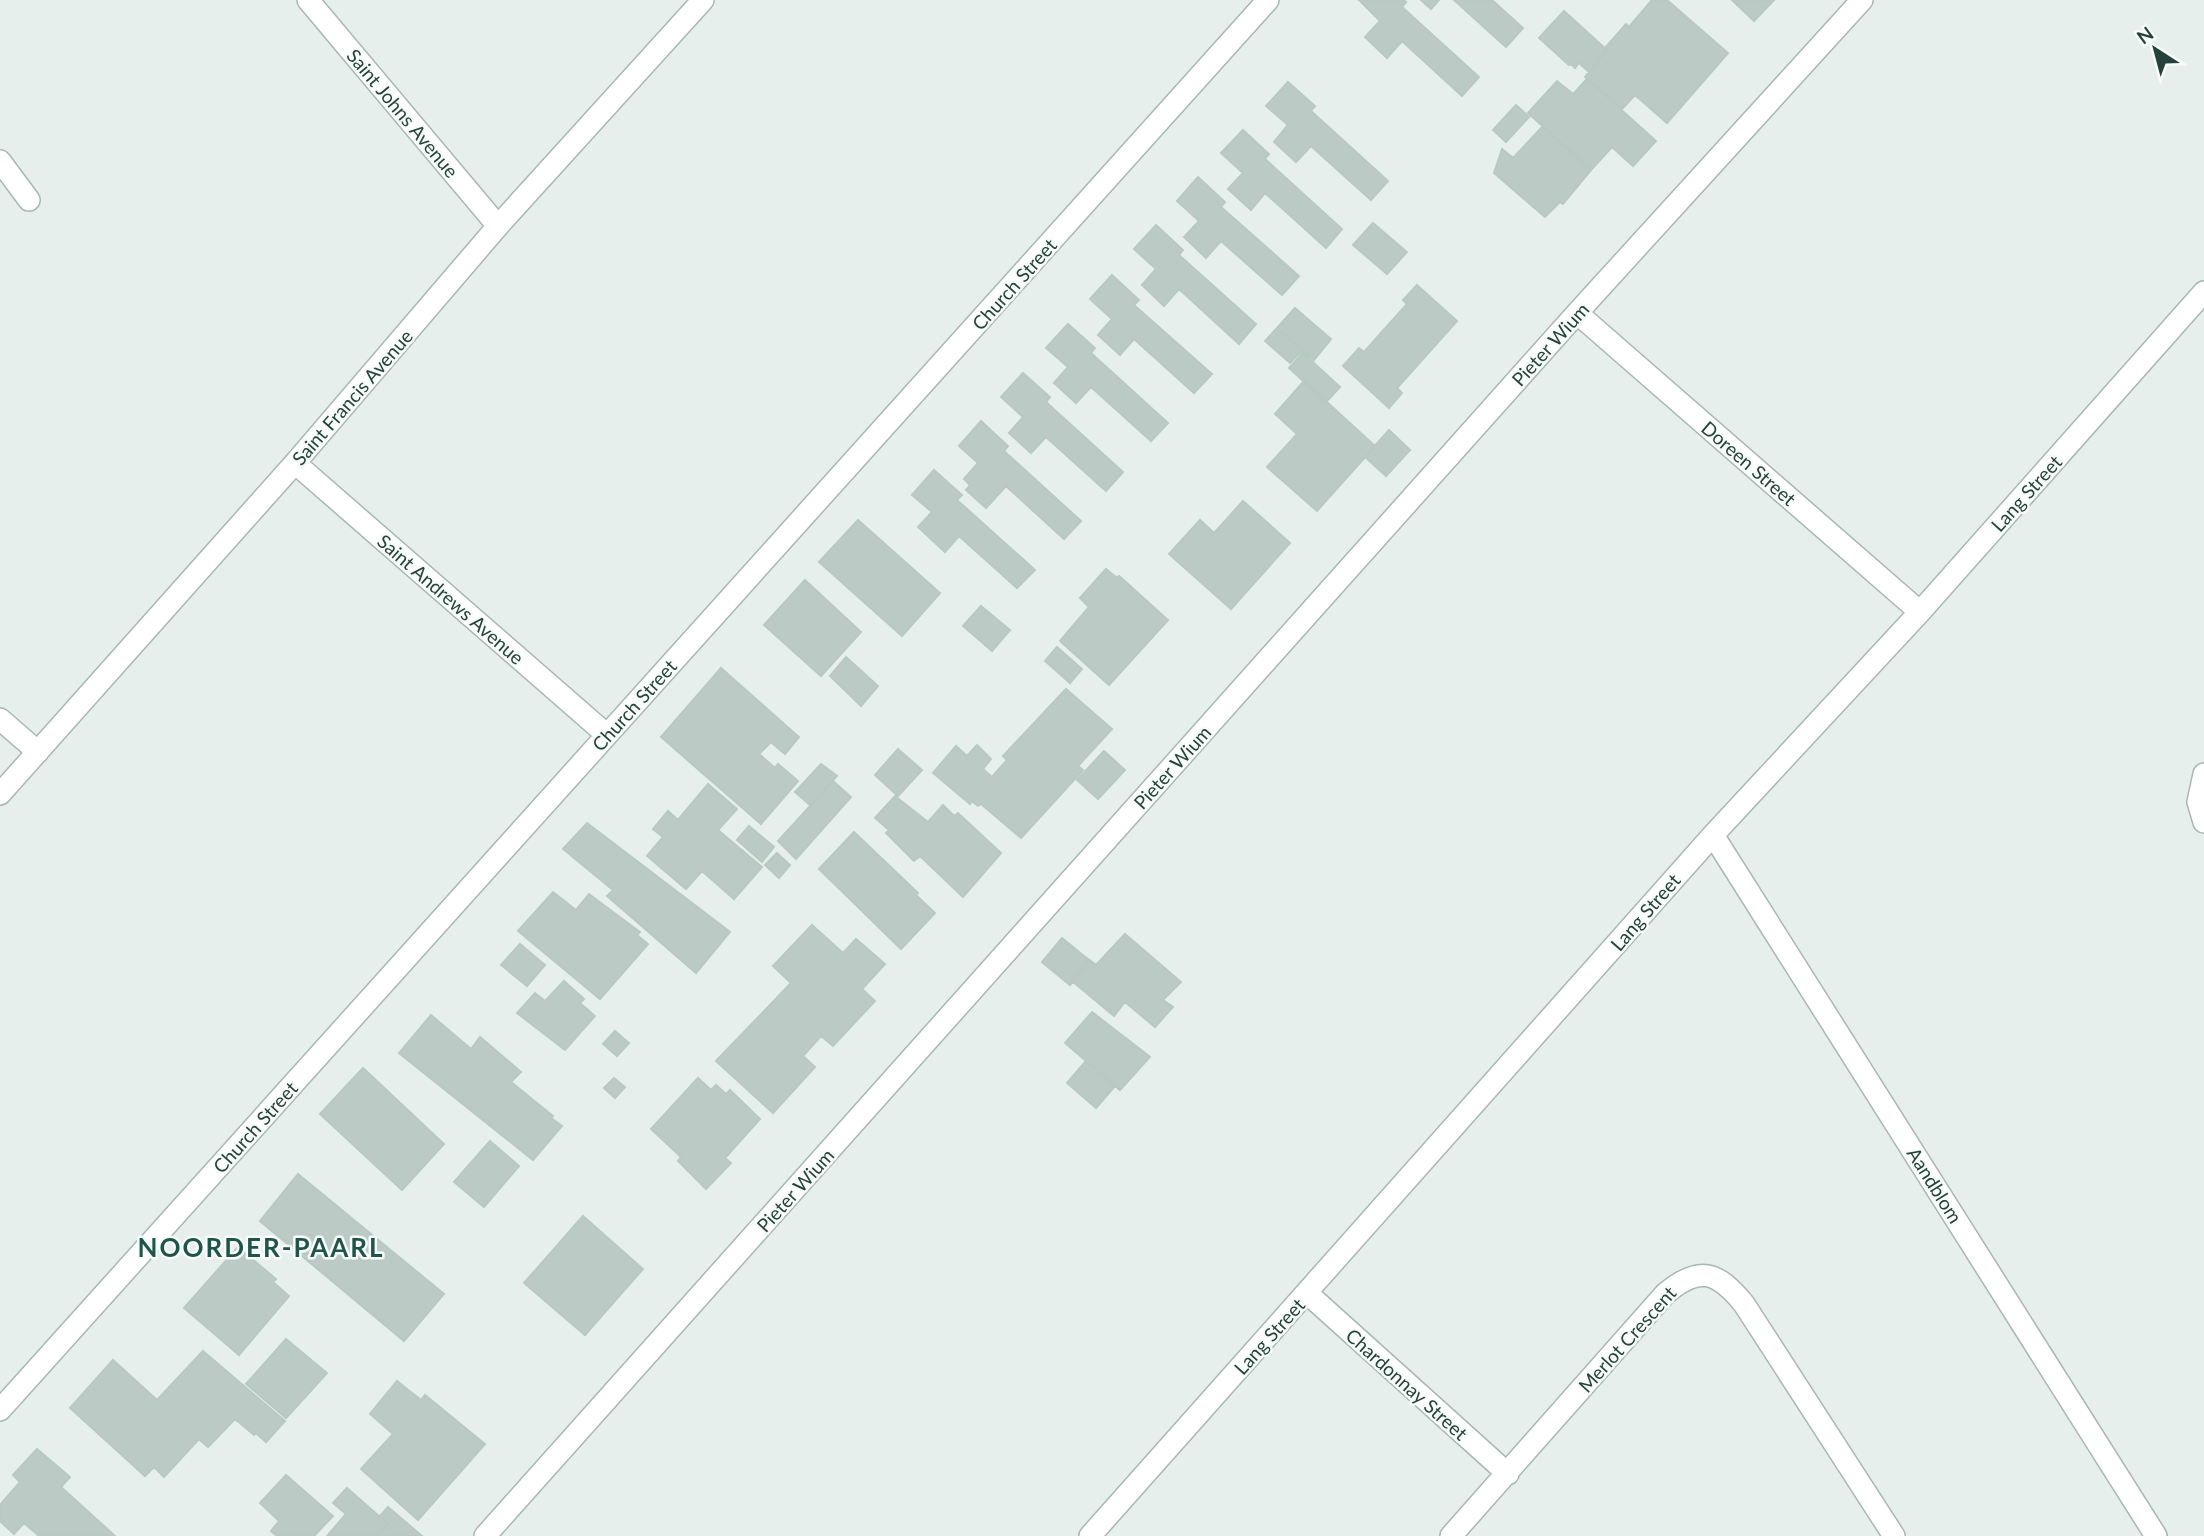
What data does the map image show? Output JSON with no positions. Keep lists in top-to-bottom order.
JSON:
{
  "streets": {
    "street": [
      "Saint Johns Avenue",
      "Church Street",
      "Pieter Wium",
      "Saint Francis Avenue",
      "Doreen Street",
      "Lang Street",
      "Saint Andrews Avenue",
      "Aandblom",
      "Merlot Crescent",
      "Chardonnay Street"
    ]
  },
  "crossings": [
    ["Saint Johns Avenue", "Saint Francis Avenue"],
    ["Church Street", "Saint Andrews Avenue"],
    ["Pieter Wium", "Doreen Street"],
    ["Saint Francis Avenue", "Saint Andrews Avenue"],
    ["Doreen Street", "Lang Street"],
    ["Lang Street", "Aandblom"],
    ["Lang Street", "Chardonnay Street"],
    ["Merlot Crescent", "Chardonnay Street"]
  ],
  "districts": ["NOORDER-PAARL"],
  "north": "top left"
}
